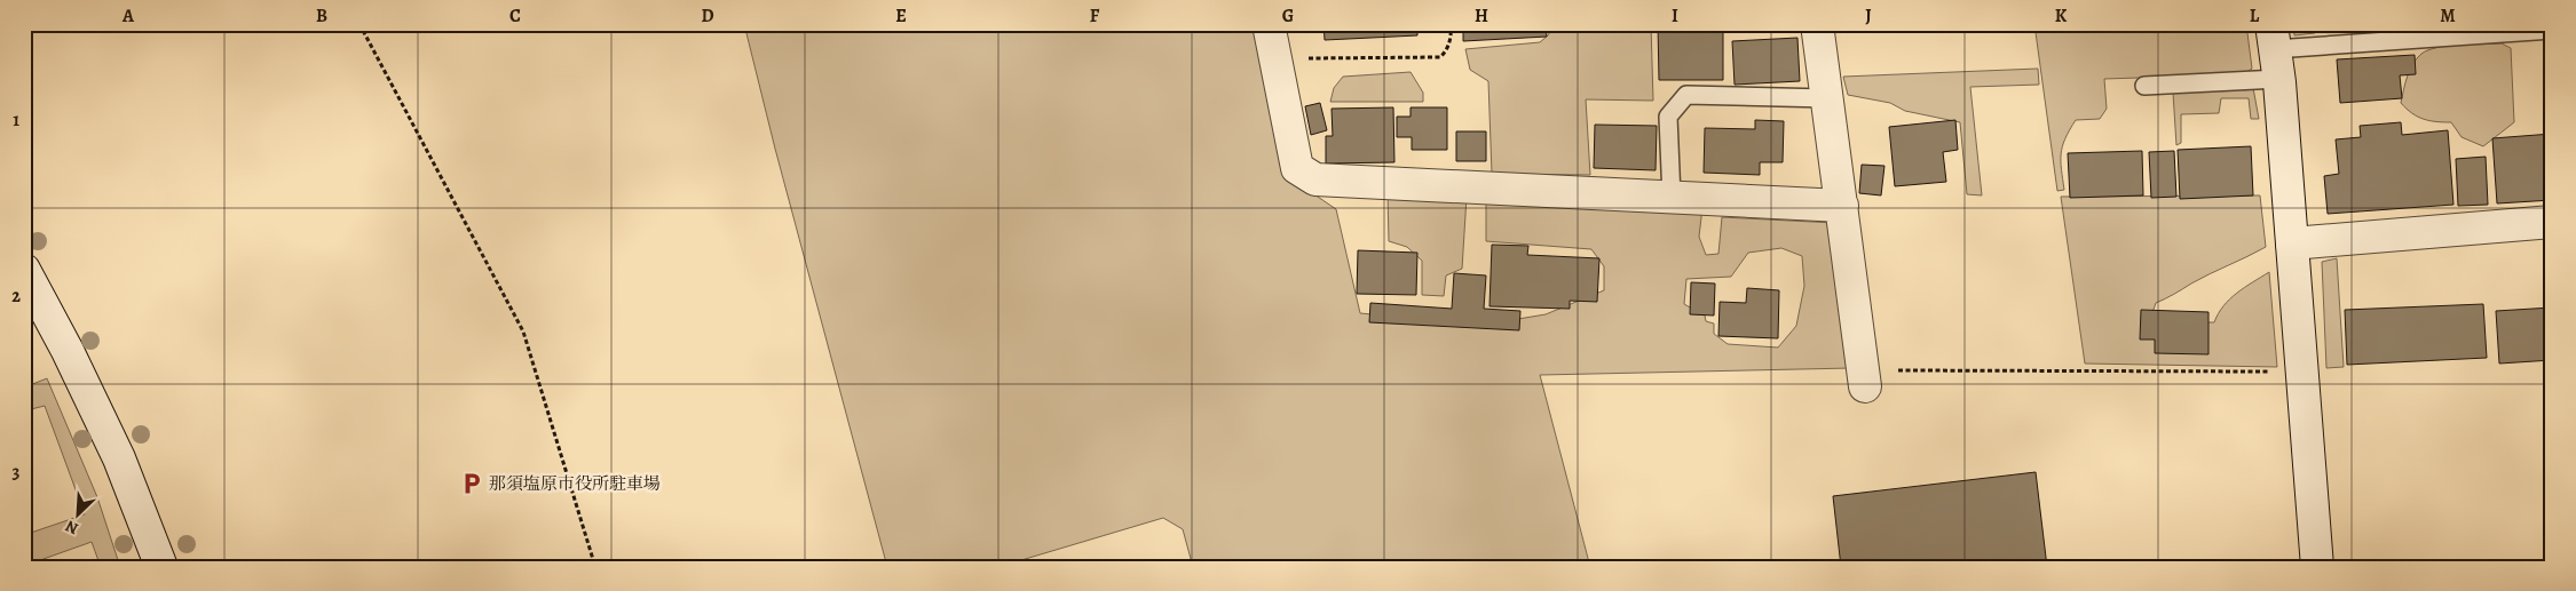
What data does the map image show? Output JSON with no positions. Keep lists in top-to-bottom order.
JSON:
{
  "places": {
    "parking": ["那須塩原市役所駐車場"]
  },
  "north": "bottom left",
  "grid": {
    "columns": [
      "A",
      "B",
      "C",
      "D",
      "E",
      "F",
      "G",
      "H",
      "I",
      "J",
      "K",
      "L",
      "M"
    ],
    "rows": ["1", "2", "3"]
  }
}
